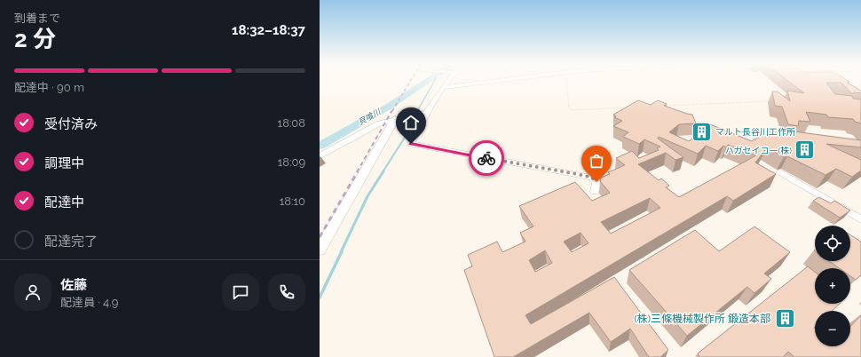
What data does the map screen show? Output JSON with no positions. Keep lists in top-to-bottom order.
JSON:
{
  "water": ["貝喰川"],
  "places": {
    "building": ["マルト長谷川工作所", "ハガセイコー(株)", "(株)三條機械製作所 鍛造本部"]
  },
  "page": {
    "heading": ["2 分", "到着まで", "18:32–18:37"],
    "panel": ["佐藤", "配達員 · 4.9"],
    "bar": "配達中 · 90 m",
    "list": [
      ["受付済み", "18:08"],
      ["調理中", "18:09"],
      ["配達中", "18:10"],
      "配達完了"
    ],
    "map_buttons": ["+", "−"]
  }
}
